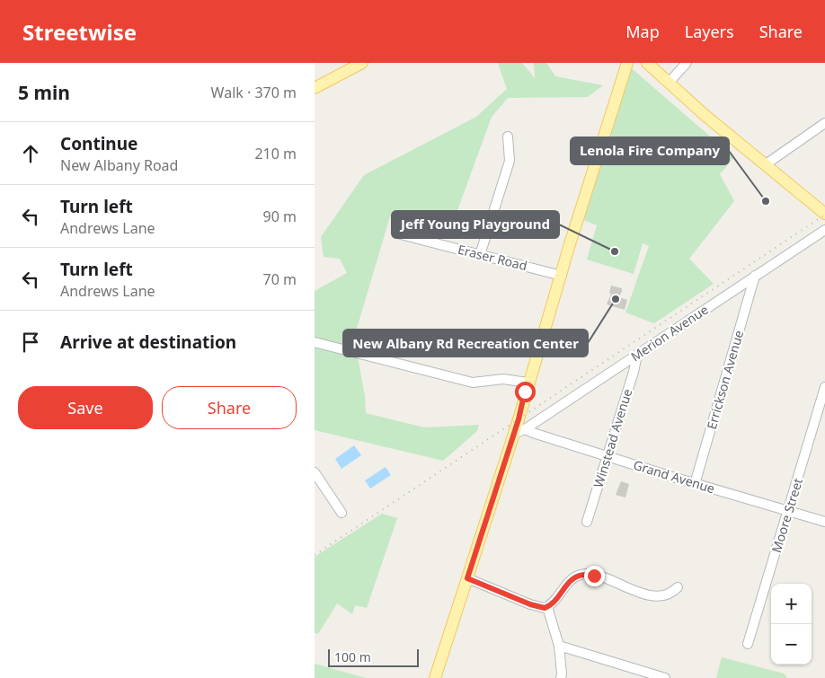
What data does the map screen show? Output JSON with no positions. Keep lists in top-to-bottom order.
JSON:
{
  "streets": {
    "street": [
      "Eraser Road",
      "Merion Avenue",
      "Errickson Avenue",
      "Winstead Avenue",
      "Grand Avenue",
      "Moore Street"
    ]
  },
  "crossings": [
    ["Merion Avenue", "Errickson Avenue"],
    ["Merion Avenue", "Winstead Avenue"],
    ["Merion Avenue", "Grand Avenue"],
    ["Errickson Avenue", "Grand Avenue"],
    ["Winstead Avenue", "Grand Avenue"],
    ["Grand Avenue", "Moore Street"]
  ],
  "places": ["Lenola Fire Company", "Jeff Young Playground", "New Albany Rd Recreation Center"],
  "scale_bar": "100 m",
  "page": {
    "header": "Streetwise",
    "nav": ["Map", "Layers", "Share"],
    "heading": ["5 min", "Walk · 370 m"],
    "list": [
      ["Continue", "New Albany Road", "210 m"],
      ["Turn left", "Andrews Lane", "90 m"],
      ["Turn left", "Andrews Lane", "70 m"],
      "Arrive at destination"
    ],
    "buttons": ["Save", "Share"],
    "map_buttons": ["+", "−"],
    "scale": "100 m"
  }
}
